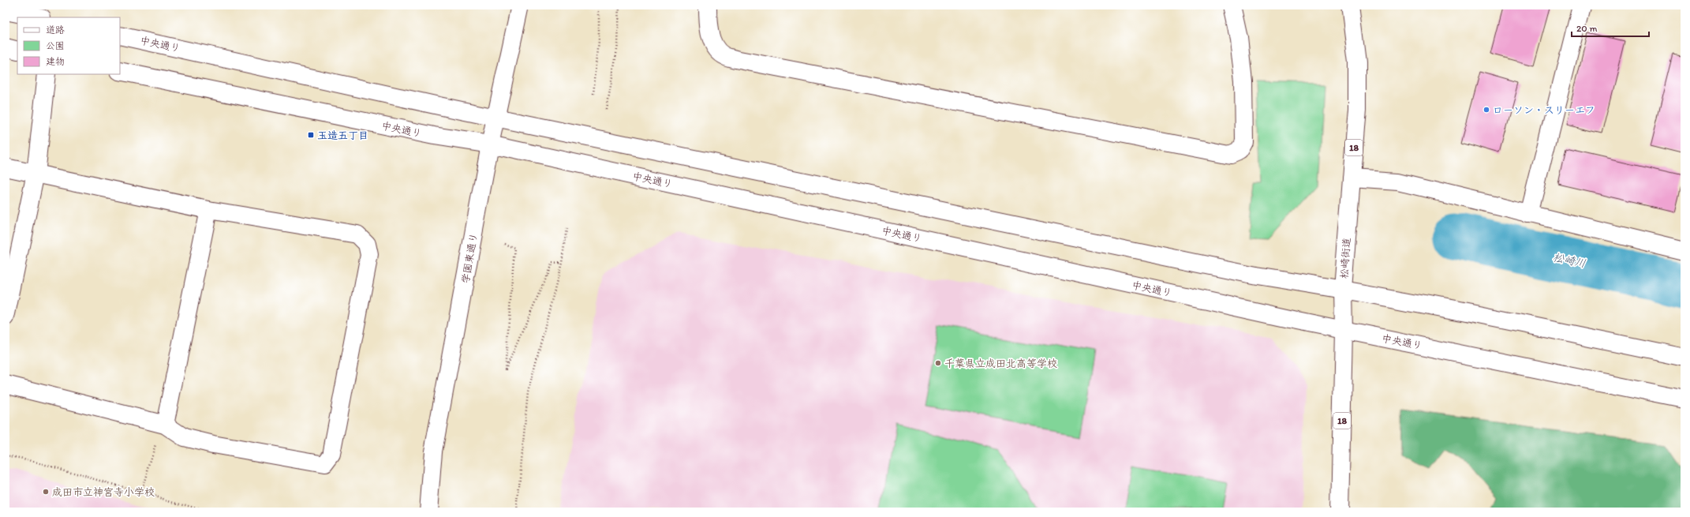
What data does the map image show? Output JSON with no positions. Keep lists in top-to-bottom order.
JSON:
{
  "streets": {
    "street": [
      "中央通り",
      "18",
      "学園東通り",
      "松崎街道"
    ]
  },
  "crossings": [
    ["中央通り", "学園東通り"],
    ["中央通り", "松崎街道"]
  ],
  "water": ["松崎川"],
  "places": {
    "other": ["ローソン・スリーエフ", "千葉県立成田北高等学校", "成田市立神宮寺小学校"],
    "transit": ["玉造五丁目"]
  },
  "legend": ["道路", "公園", "建物"],
  "scale_bar": "20 m"
}
